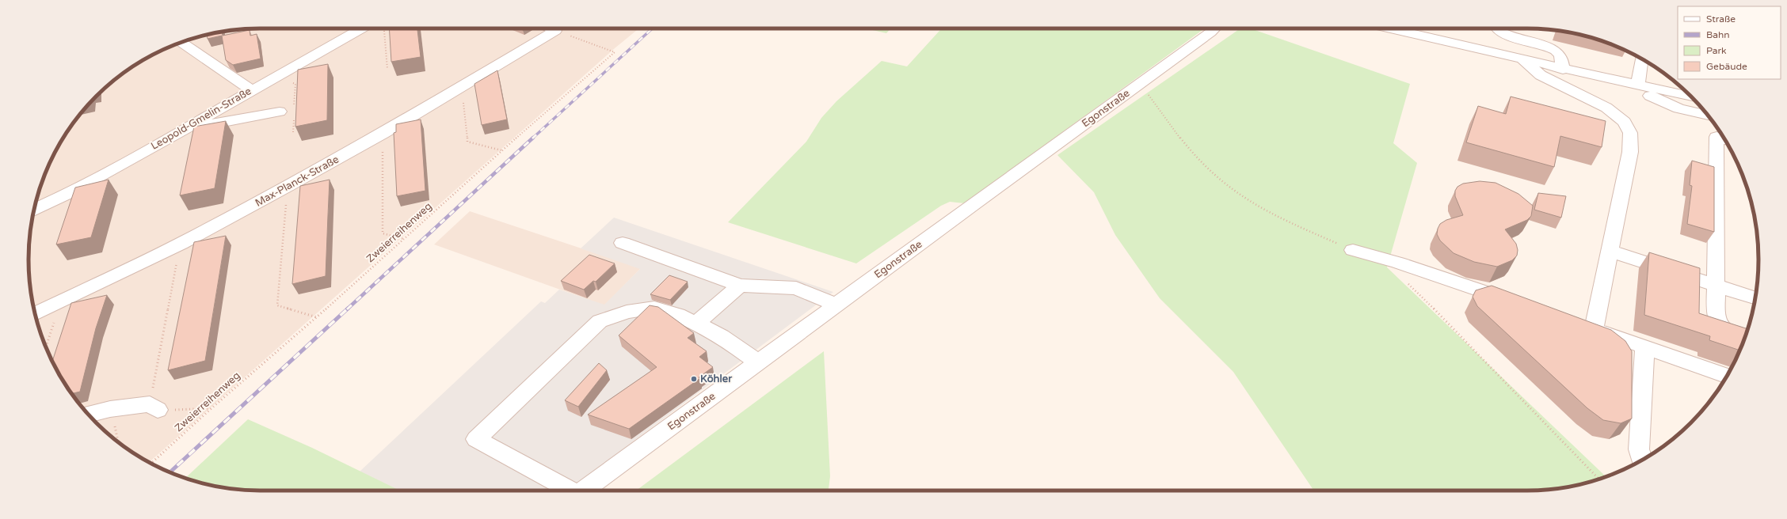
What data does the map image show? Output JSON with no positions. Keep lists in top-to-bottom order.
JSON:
{
  "streets": {
    "street": ["Egonstraße", "Leopold-Gmelin-Straße", "Max-Planck-Straße"],
    "path": ["Zweierreihenweg"]
  },
  "crossings": [
    ["Max-Planck-Straße", "Zweierreihenweg"]
  ],
  "places": ["Köhler"],
  "legend": [
    "Straße",
    "Bahn",
    "Park",
    "Gebäude"
  ]
}
